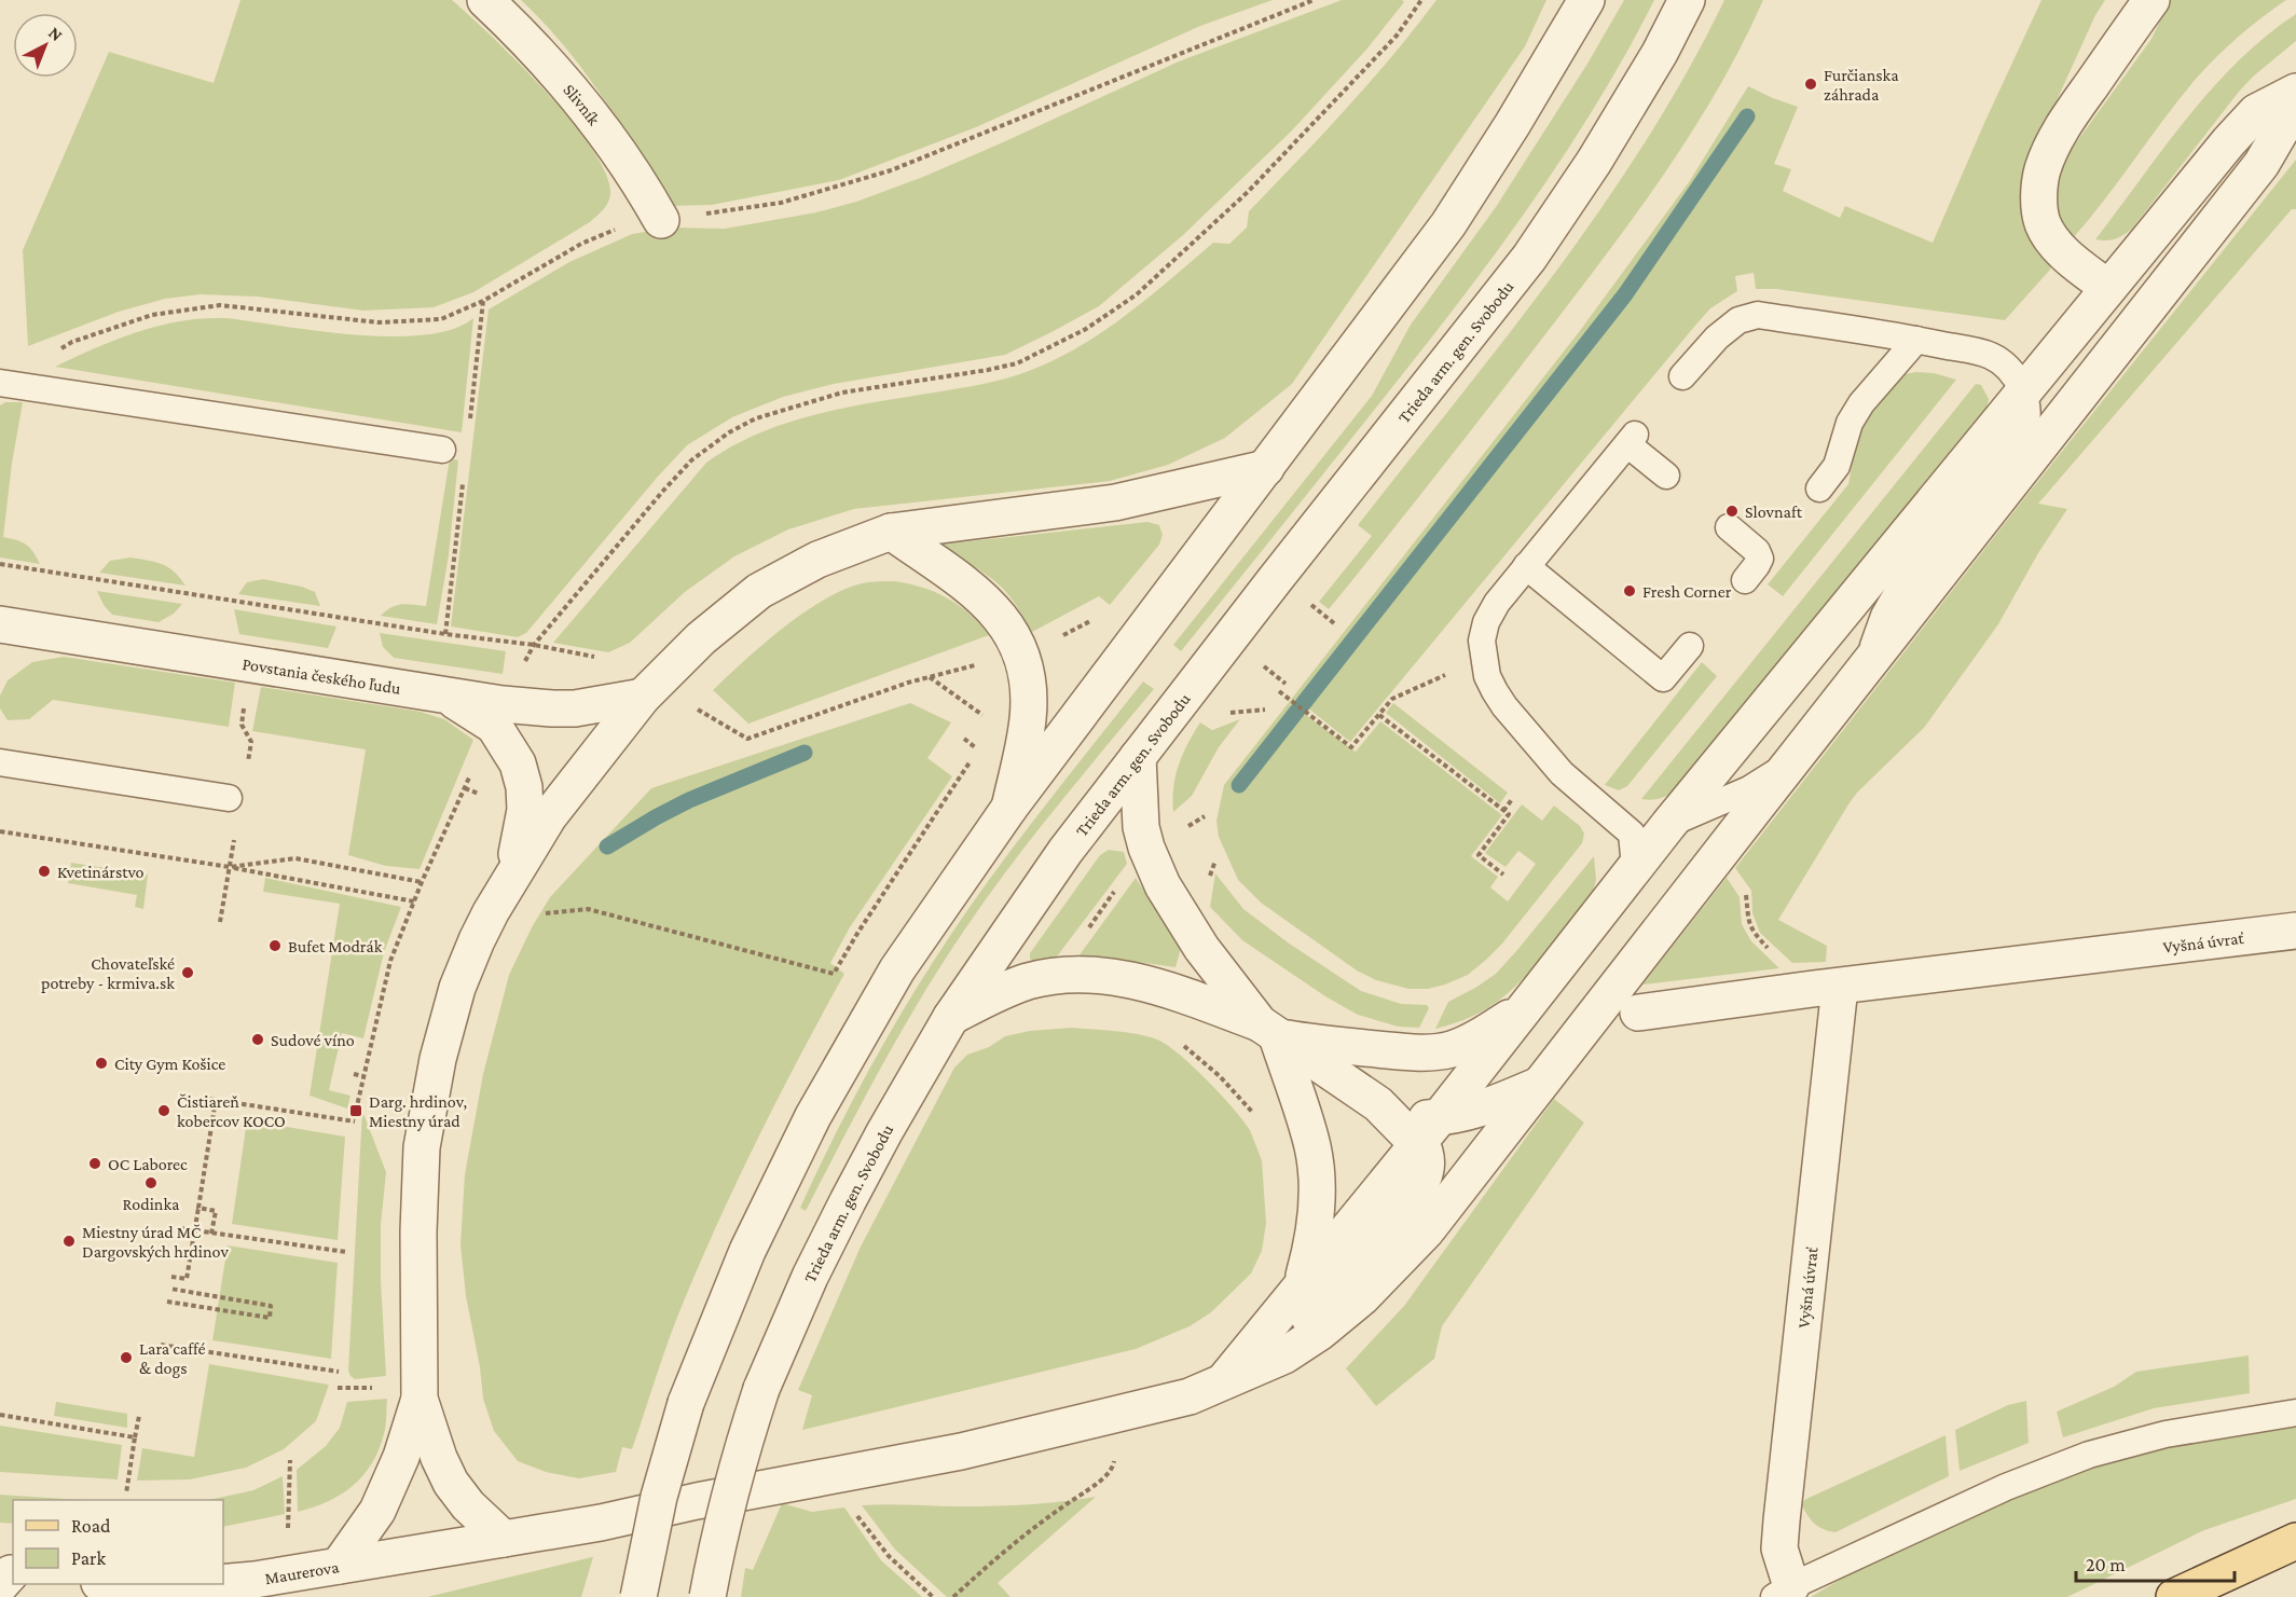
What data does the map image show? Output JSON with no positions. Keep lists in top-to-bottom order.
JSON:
{
  "streets": {
    "street": [
      "Slivník",
      "Trieda arm. gen. Svobodu",
      "Povstania českého ľudu",
      "Vyšná úvrať",
      "Maurerova"
    ]
  },
  "places": {
    "other": [
      "Furčianska záhrada",
      "Slovnaft",
      "Fresh Corner",
      "Kvetinárstvo",
      "Bufet Modrák",
      "Chovateľské potreby - krmiva.sk",
      "Sudové víno",
      "City Gym Košice",
      "Čistiareň kobercov KOCO",
      "OC Laborec",
      "Rodinka",
      "Miestny úrad MČ Dargovských hrdinov",
      "Lara caffé & dogs"
    ],
    "transit": ["Darg. hrdinov, Miestny úrad"]
  },
  "legend": ["Road", "Park"],
  "scale_bar": "20 m",
  "north": "top right"
}
